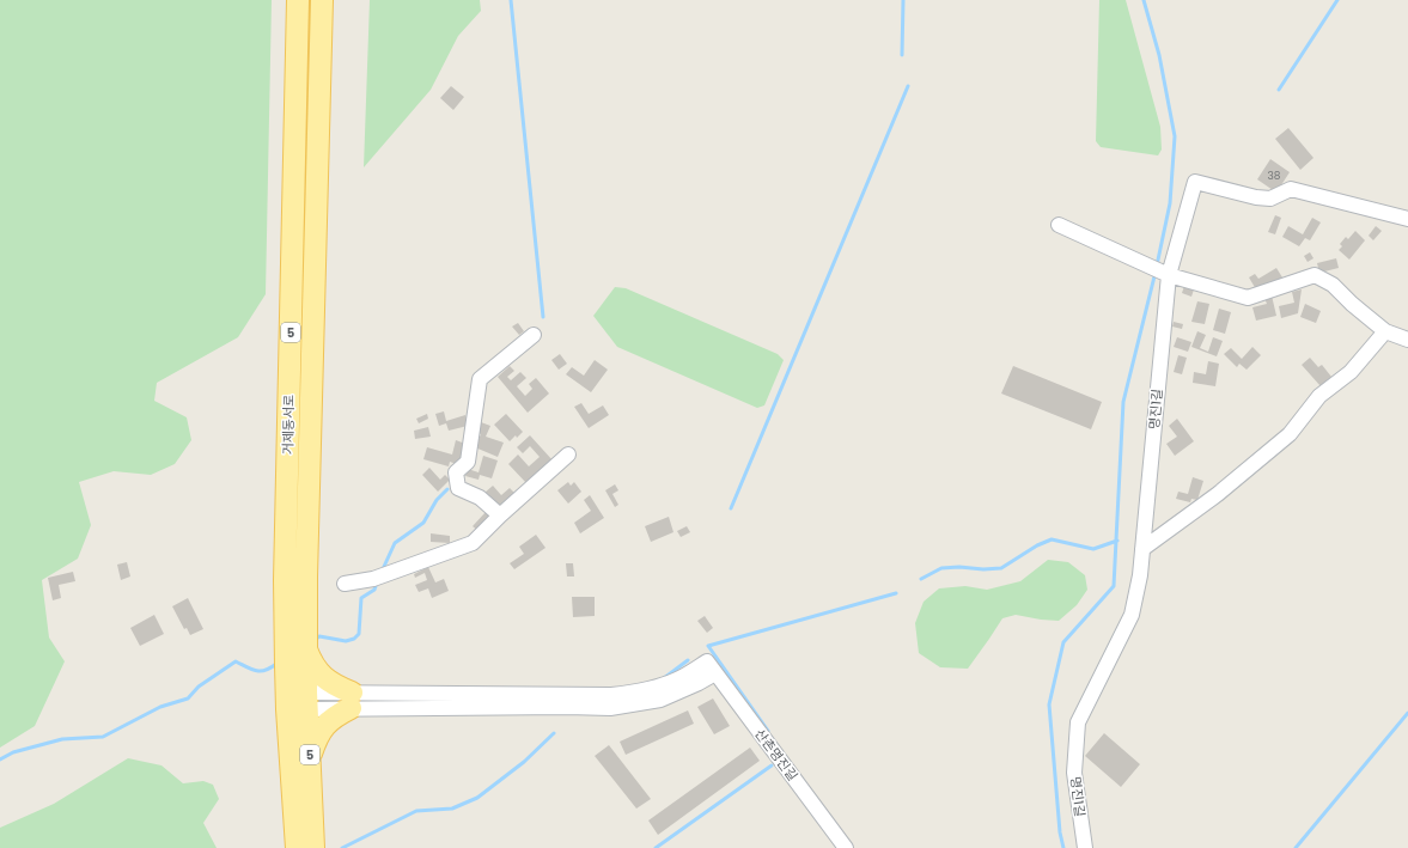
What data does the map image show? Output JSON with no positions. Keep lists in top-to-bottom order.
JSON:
{
  "streets": {
    "main road": ["5", "거제동서로"],
    "street": ["명진1길", "산촌명진길"]
  },
  "house_numbers": ["38"]
}
